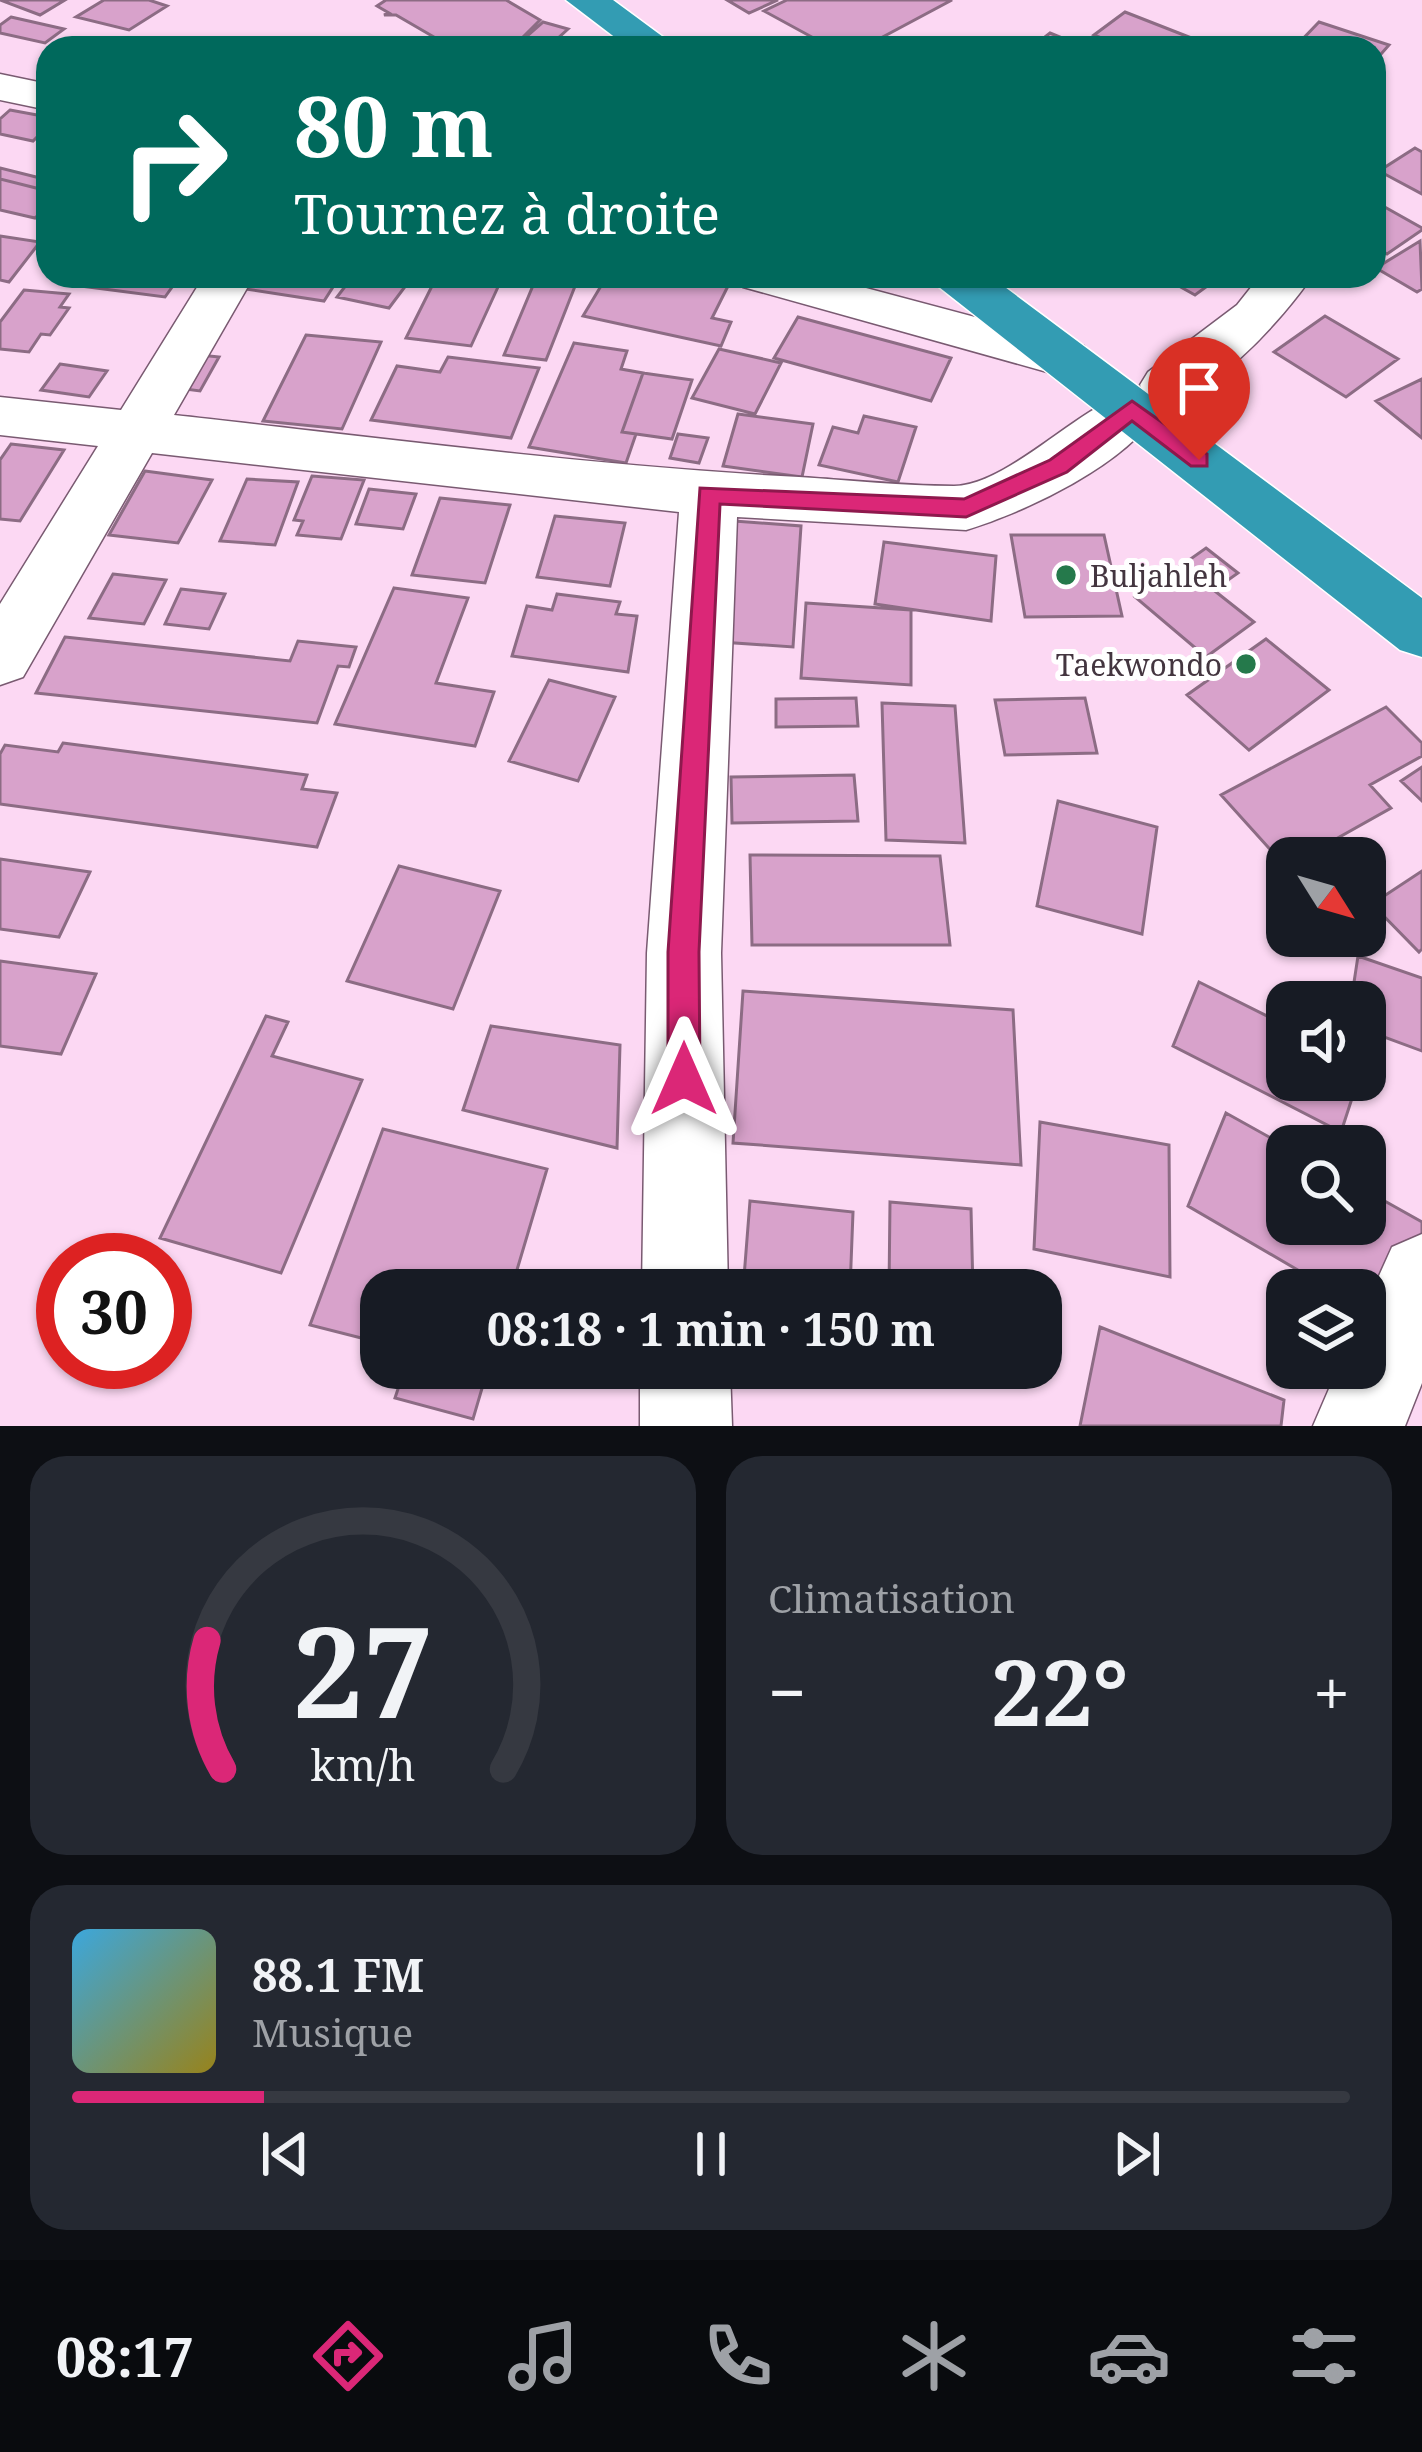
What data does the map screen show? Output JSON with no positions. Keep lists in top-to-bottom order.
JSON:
{
  "places": ["Buljahleh", "Taekwondo"],
  "north": "bottom right",
  "page": {
    "turn": ["80 m", "Tournez à droite"],
    "limit": "30",
    "trip": "08:18 · 1 min · 150 m",
    "tile": "Climatisation",
    "heat": ["−", "22°", "+"],
    "song": ["88.1 FM", "Musique"],
    "tabs": "08:17",
    "gauge": ["27", "km/h"]
  }
}
